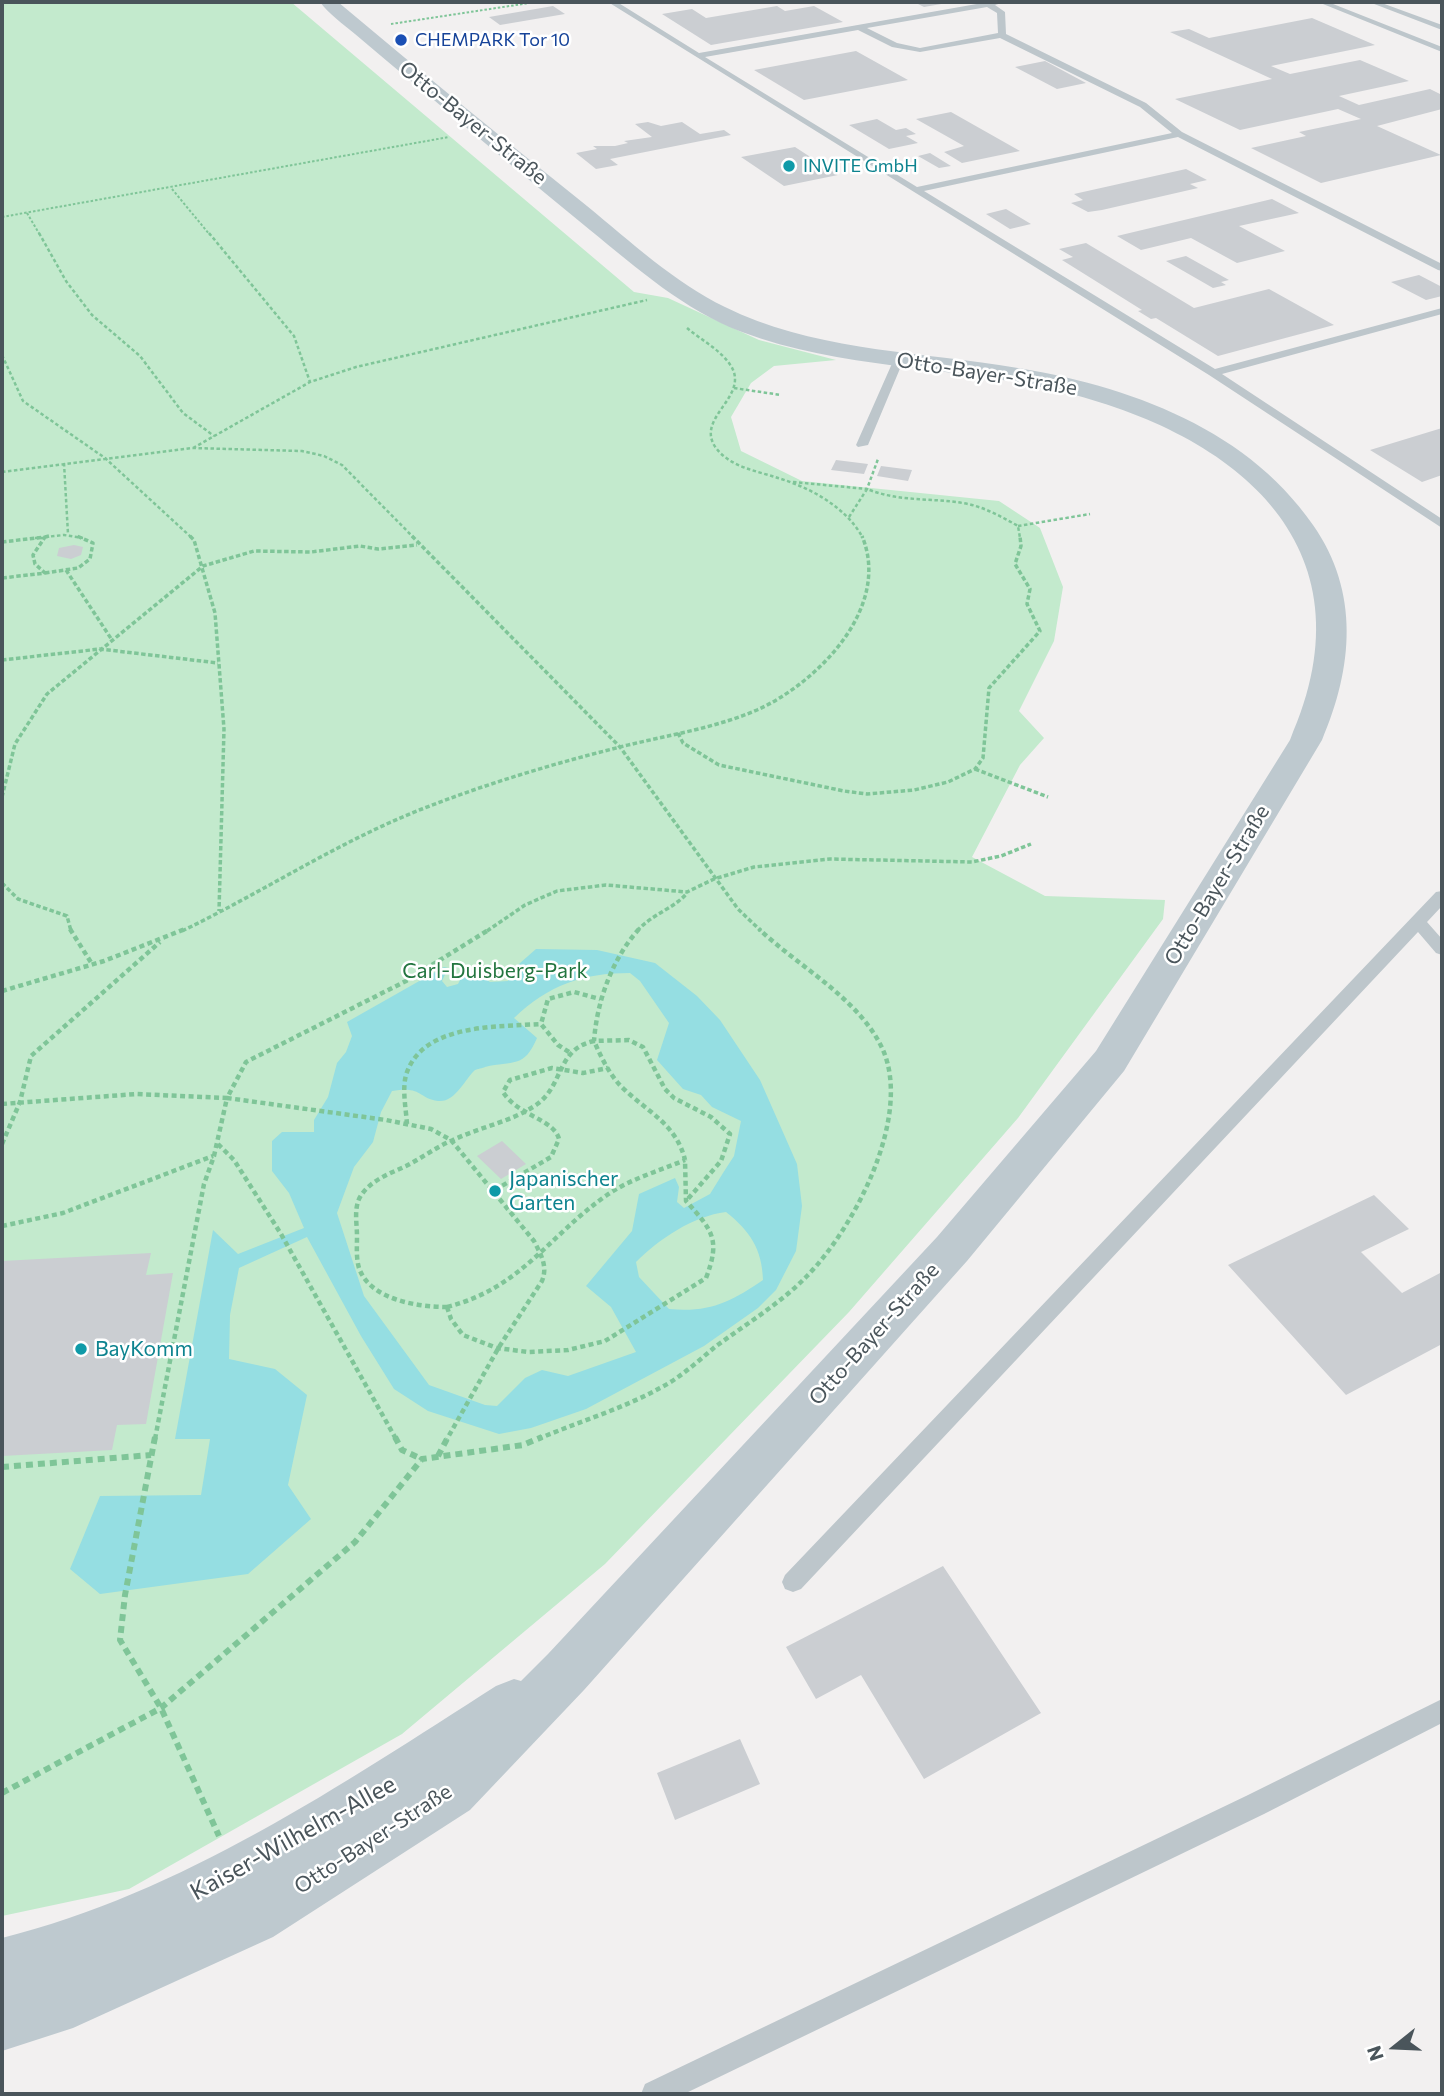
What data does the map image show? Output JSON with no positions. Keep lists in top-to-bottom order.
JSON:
{
  "streets": {
    "street": ["Otto-Bayer-Straße", "Kaiser-Wilhelm-Allee"]
  },
  "crossings": [
    ["Otto-Bayer-Straße", "Kaiser-Wilhelm-Allee"]
  ],
  "parks": ["Carl-Duisberg-Park"],
  "places": [
    "CHEMPARK Tor 10",
    "INVITE GmbH",
    "Japanischer Garten",
    "BayKomm"
  ],
  "north": "left"
}
